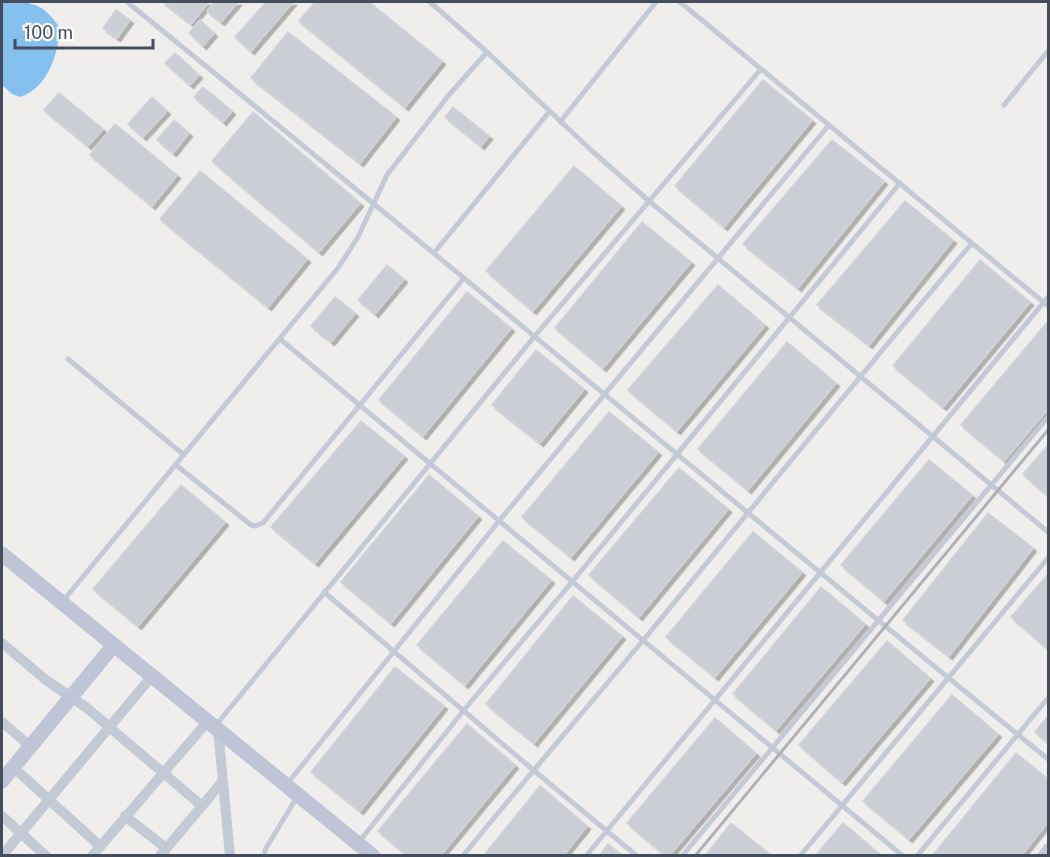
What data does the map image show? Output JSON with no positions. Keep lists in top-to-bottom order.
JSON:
{
  "scale_bar": "100 m"
}
